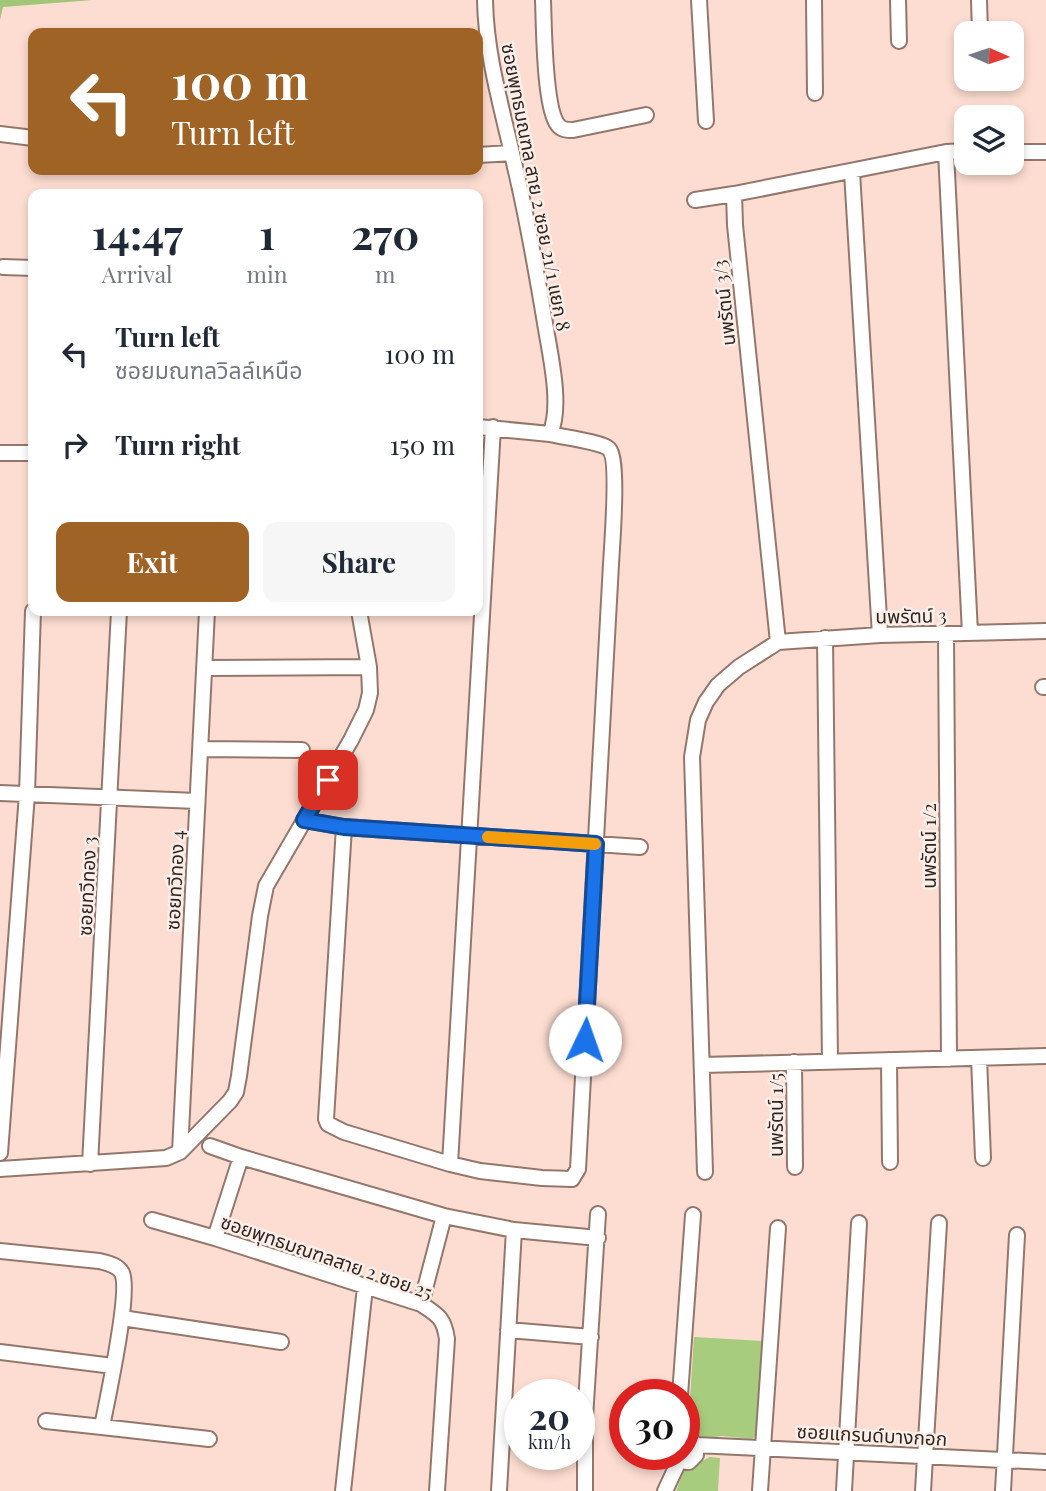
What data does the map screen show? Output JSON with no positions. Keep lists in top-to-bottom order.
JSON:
{
  "streets": {
    "street": [
      "ซอยพุทธมณฑล สาย 2 ซอย 21/1 แยก 8",
      "นพรัตน์ 3/3",
      "นพรัตน์ 3",
      "นพรัตน์ 1/2",
      "ซอยทวีทอง 4",
      "ซอยทวีทอง 3",
      "นพรัตน์ 1/5",
      "ซอยพุทธมณฑลสาย 2 ซอย 25",
      "ซอยแกรนด์บางกอก"
    ]
  },
  "crossings": [
    ["นพรัตน์ 3/3", "นพรัตน์ 3"],
    ["นพรัตน์ 3", "นพรัตน์ 1/2"]
  ],
  "north": "right",
  "page": {
    "turn": ["100 m", "Turn left"],
    "eta": [
      "14:47",
      "Arrival",
      "1",
      "min",
      "270",
      "m"
    ],
    "list": [
      {
        "name": "Turn left",
        "note": "ซอยมณฑลวิลล์เหนือ",
        "value": "100 m"
      },
      {
        "name": "Turn right",
        "value": "150 m"
      }
    ],
    "buttons": ["Exit", "Share"],
    "speed": "20 km/h",
    "limit": "30"
  }
}
